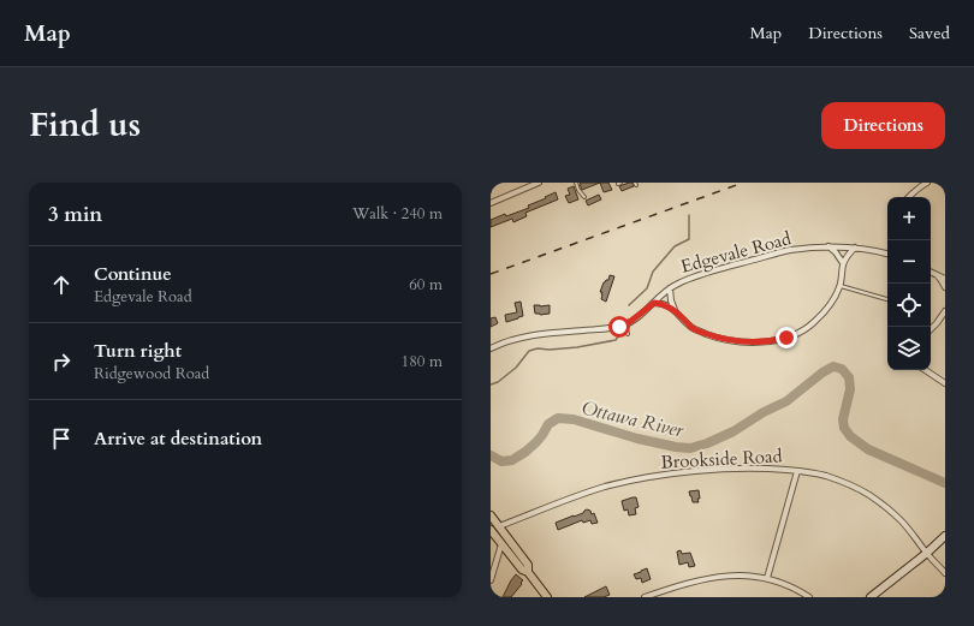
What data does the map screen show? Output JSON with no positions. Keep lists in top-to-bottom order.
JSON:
{
  "streets": {
    "street": ["Edgevale Road", "Brookside Road"]
  },
  "water": ["Ottawa River"],
  "page": {
    "header": "Map",
    "nav": ["Map", "Directions", "Saved"],
    "title": "Find us",
    "buttons": "Directions",
    "heading": ["3 min", "Walk · 240 m"],
    "map_buttons": ["+", "−"],
    "list": [
      ["Continue", "Edgevale Road", "60 m"],
      ["Turn right", "Ridgewood Road", "180 m"],
      "Arrive at destination"
    ]
  }
}
